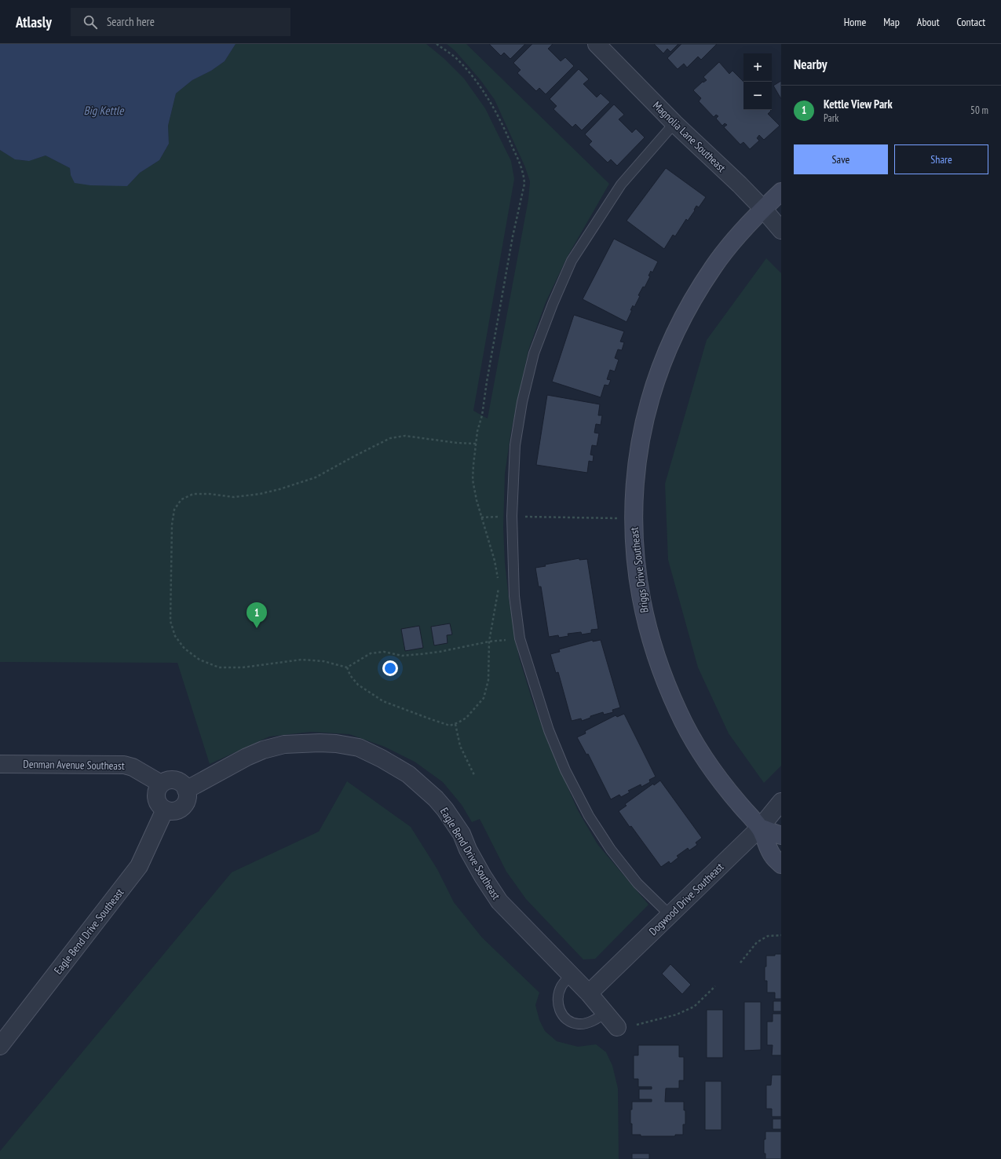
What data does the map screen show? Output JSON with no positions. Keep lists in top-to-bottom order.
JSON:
{
  "streets": {
    "street": [
      "Magnolia Lane Southeast",
      "Briggs Drive Southeast",
      "Denman Avenue Southeast",
      "Eagle Bend Drive Southeast",
      "Dogwood Drive Southeast"
    ]
  },
  "crossings": [
    ["Magnolia Lane Southeast", "Briggs Drive Southeast"],
    ["Briggs Drive Southeast", "Dogwood Drive Southeast"],
    ["Denman Avenue Southeast", "Eagle Bend Drive Southeast"],
    ["Eagle Bend Drive Southeast", "Dogwood Drive Southeast"]
  ],
  "water": ["Big Kettle"],
  "page": {
    "header": "Atlasly",
    "search": "Search here",
    "nav": [
      "Home",
      "Map",
      "About",
      "Contact"
    ],
    "heading": "Nearby",
    "map_buttons": ["+", "−"],
    "list": [
      {
        "mark": "1",
        "name": "Kettle View Park",
        "note": "Park",
        "value": "50 m"
      }
    ],
    "buttons": ["Save", "Share"],
    "pins": "1"
  }
}
